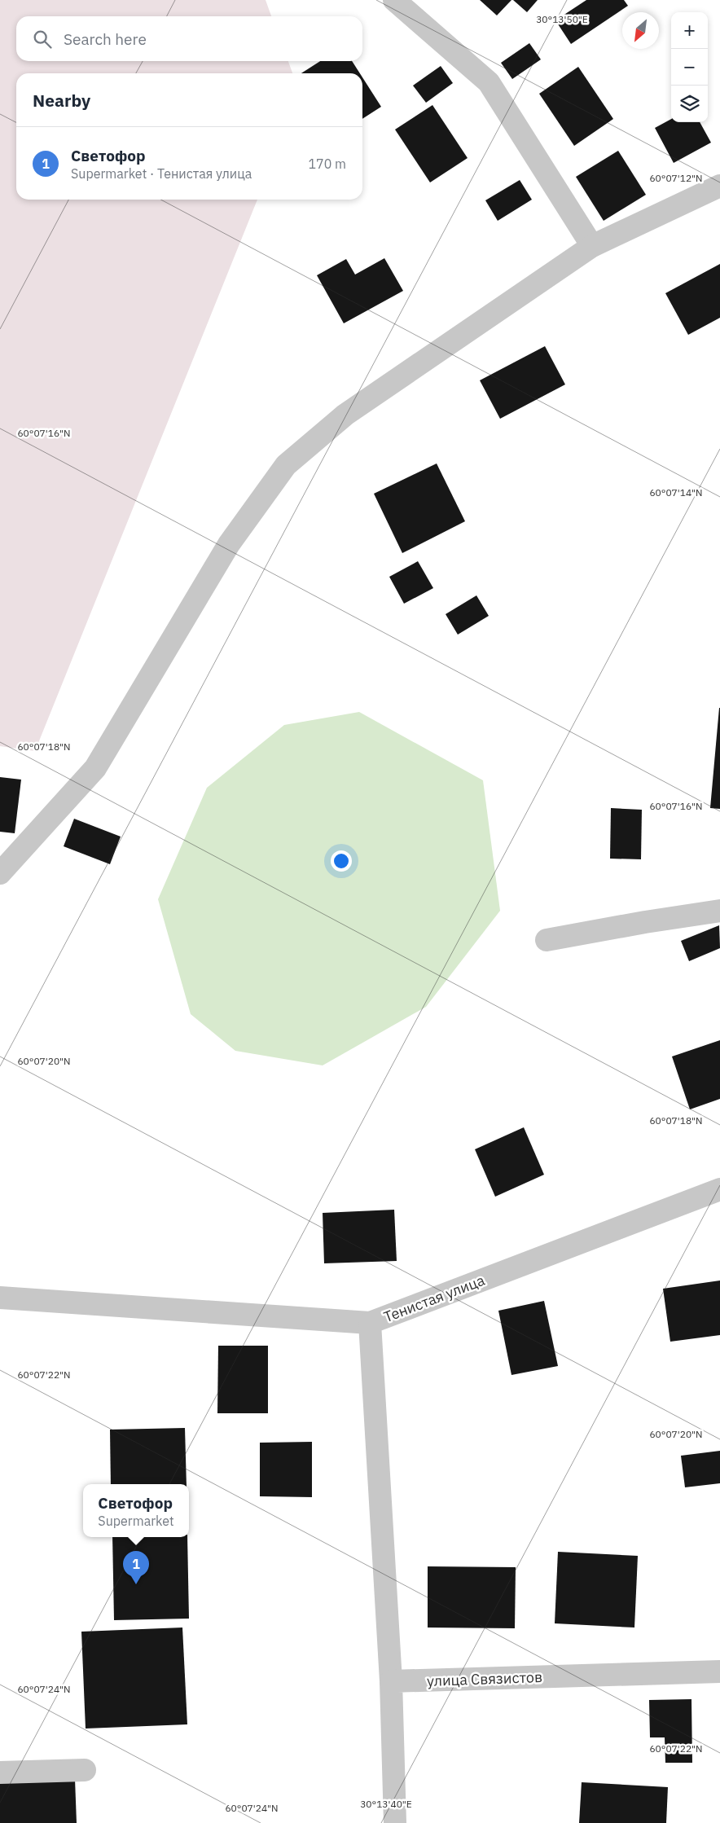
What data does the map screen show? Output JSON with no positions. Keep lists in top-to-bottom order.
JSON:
{
  "streets": {
    "street": ["Тенистая улица", "улица Связистов"]
  },
  "crossings": [
    ["Тенистая улица", "улица Связистов"]
  ],
  "north": "bottom left",
  "page": {
    "map_buttons": ["+", "−"],
    "search": "Search here",
    "heading": "Nearby",
    "list": [
      {
        "mark": "1",
        "name": "Светофор",
        "note": "Supermarket · Тенистая улица",
        "value": "170 m"
      }
    ],
    "popup": ["Светофор", "Supermarket"],
    "pins": "1"
  },
  "coordinates": [
    "30°13'50\"E",
    "60°07'12\"N",
    "60°07'16\"N",
    "60°07'14\"N",
    "60°07'18\"N",
    "60°07'20\"N",
    "60°07'22\"N",
    "60°07'24\"N",
    "30°13'40\"E"
  ]
}
